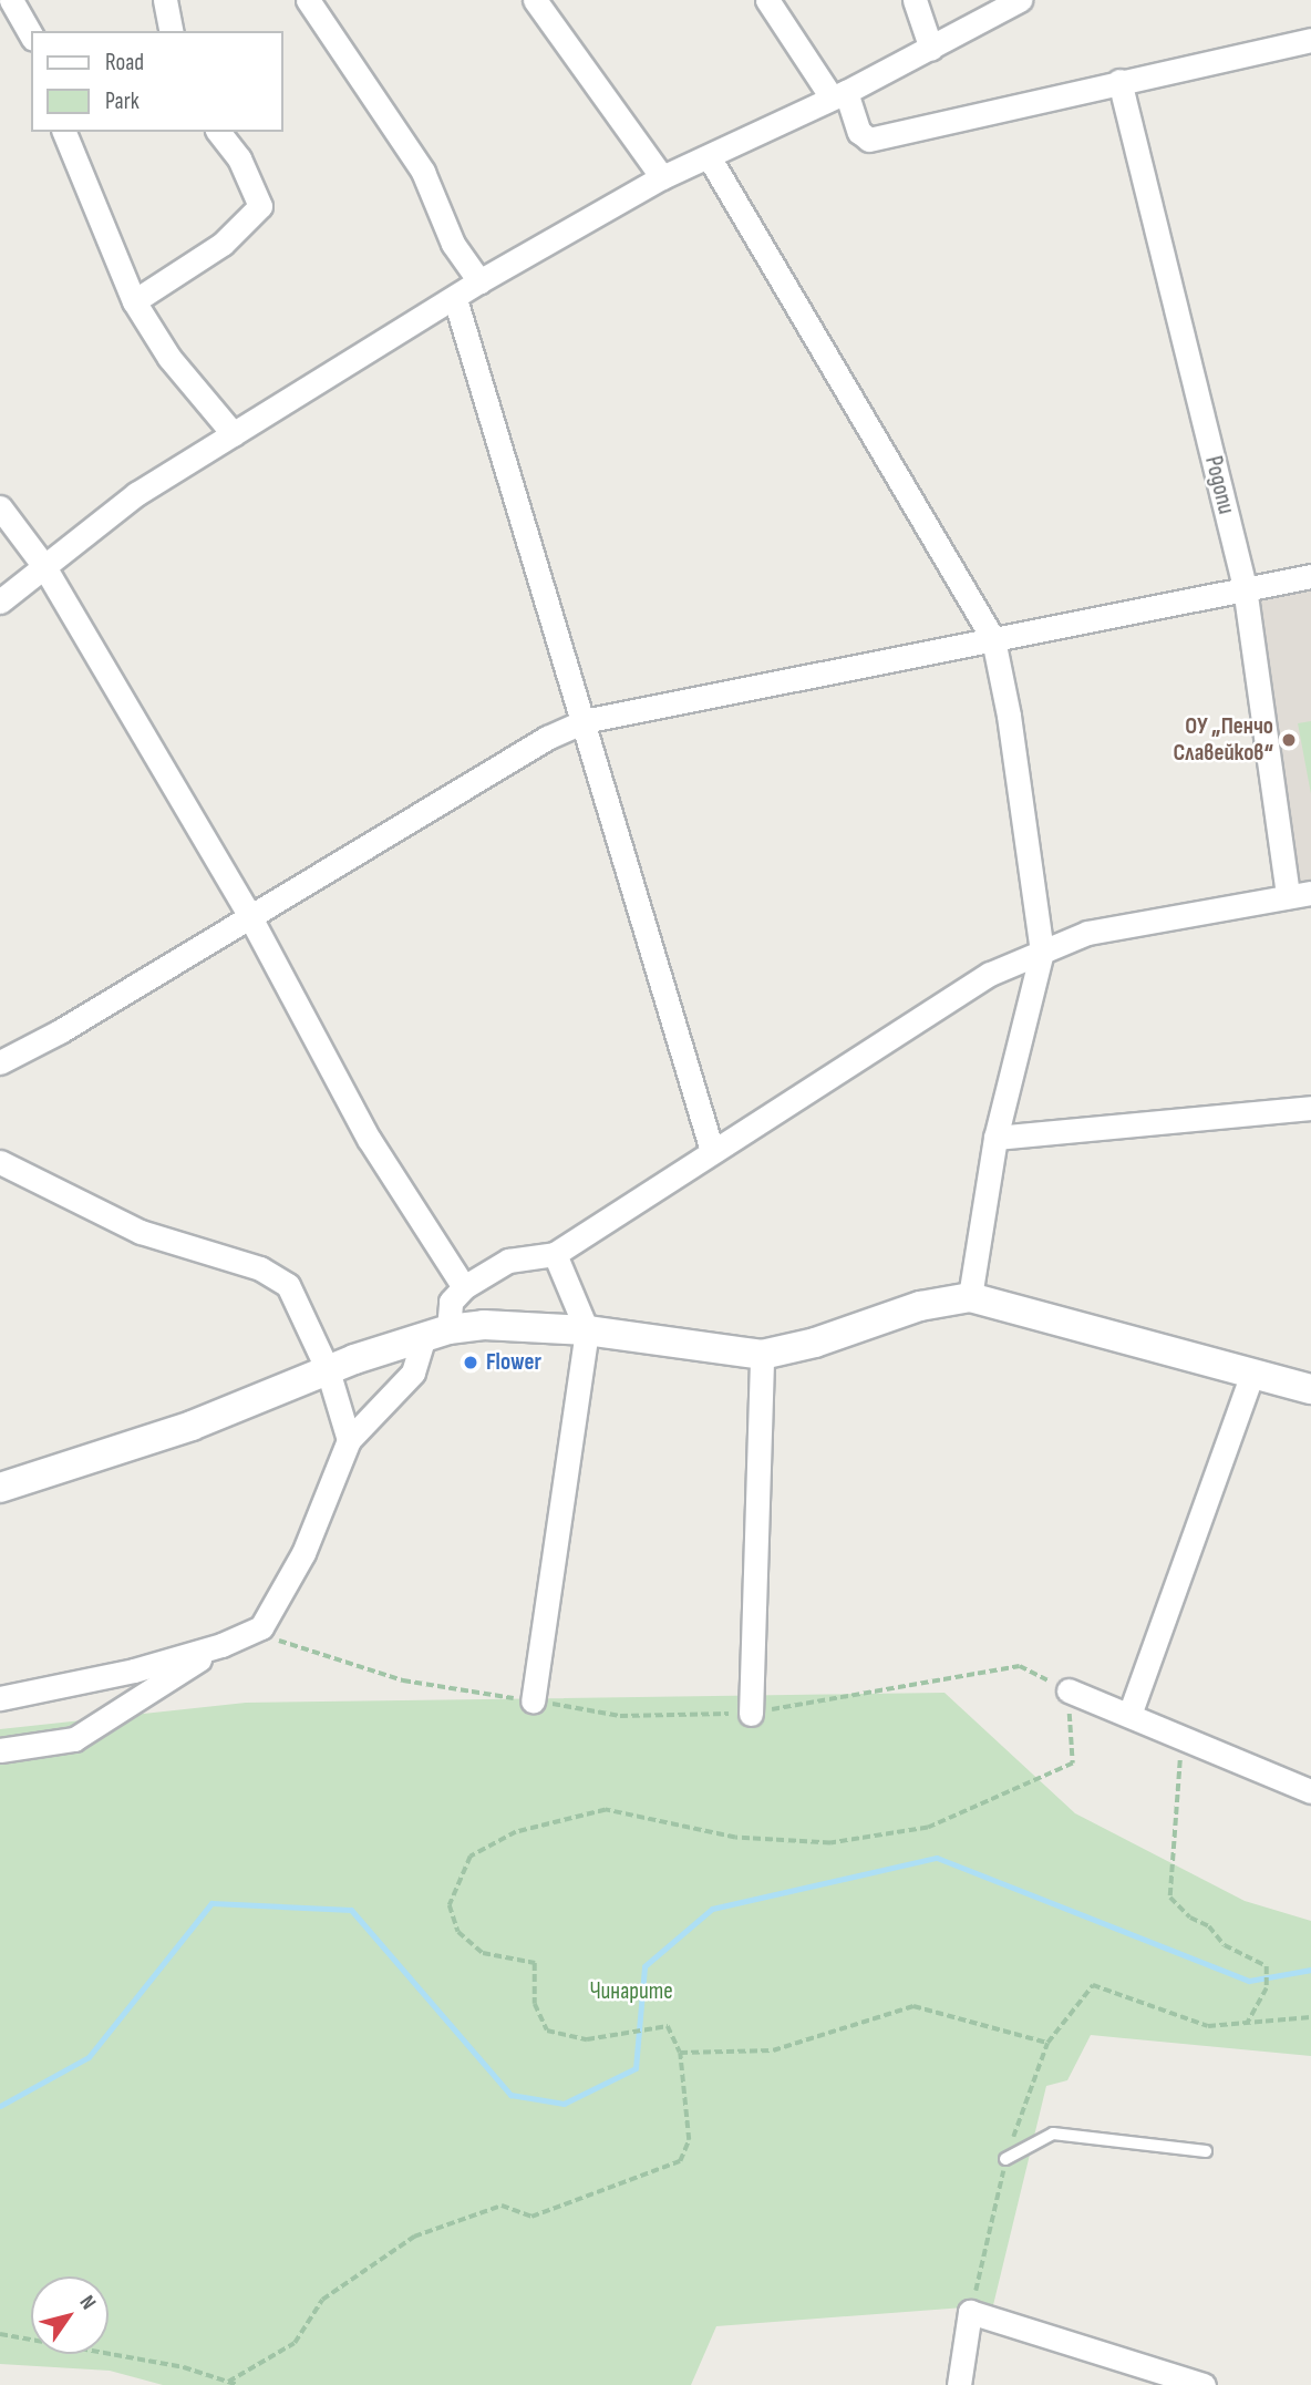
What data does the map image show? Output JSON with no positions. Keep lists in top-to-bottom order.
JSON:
{
  "streets": {
    "street": ["Родопи"]
  },
  "parks": ["Чинарите"],
  "places": ["ОУ „Пенчо Славейков“", "Flower"],
  "legend": ["Road", "Park"],
  "north": "top right"
}
